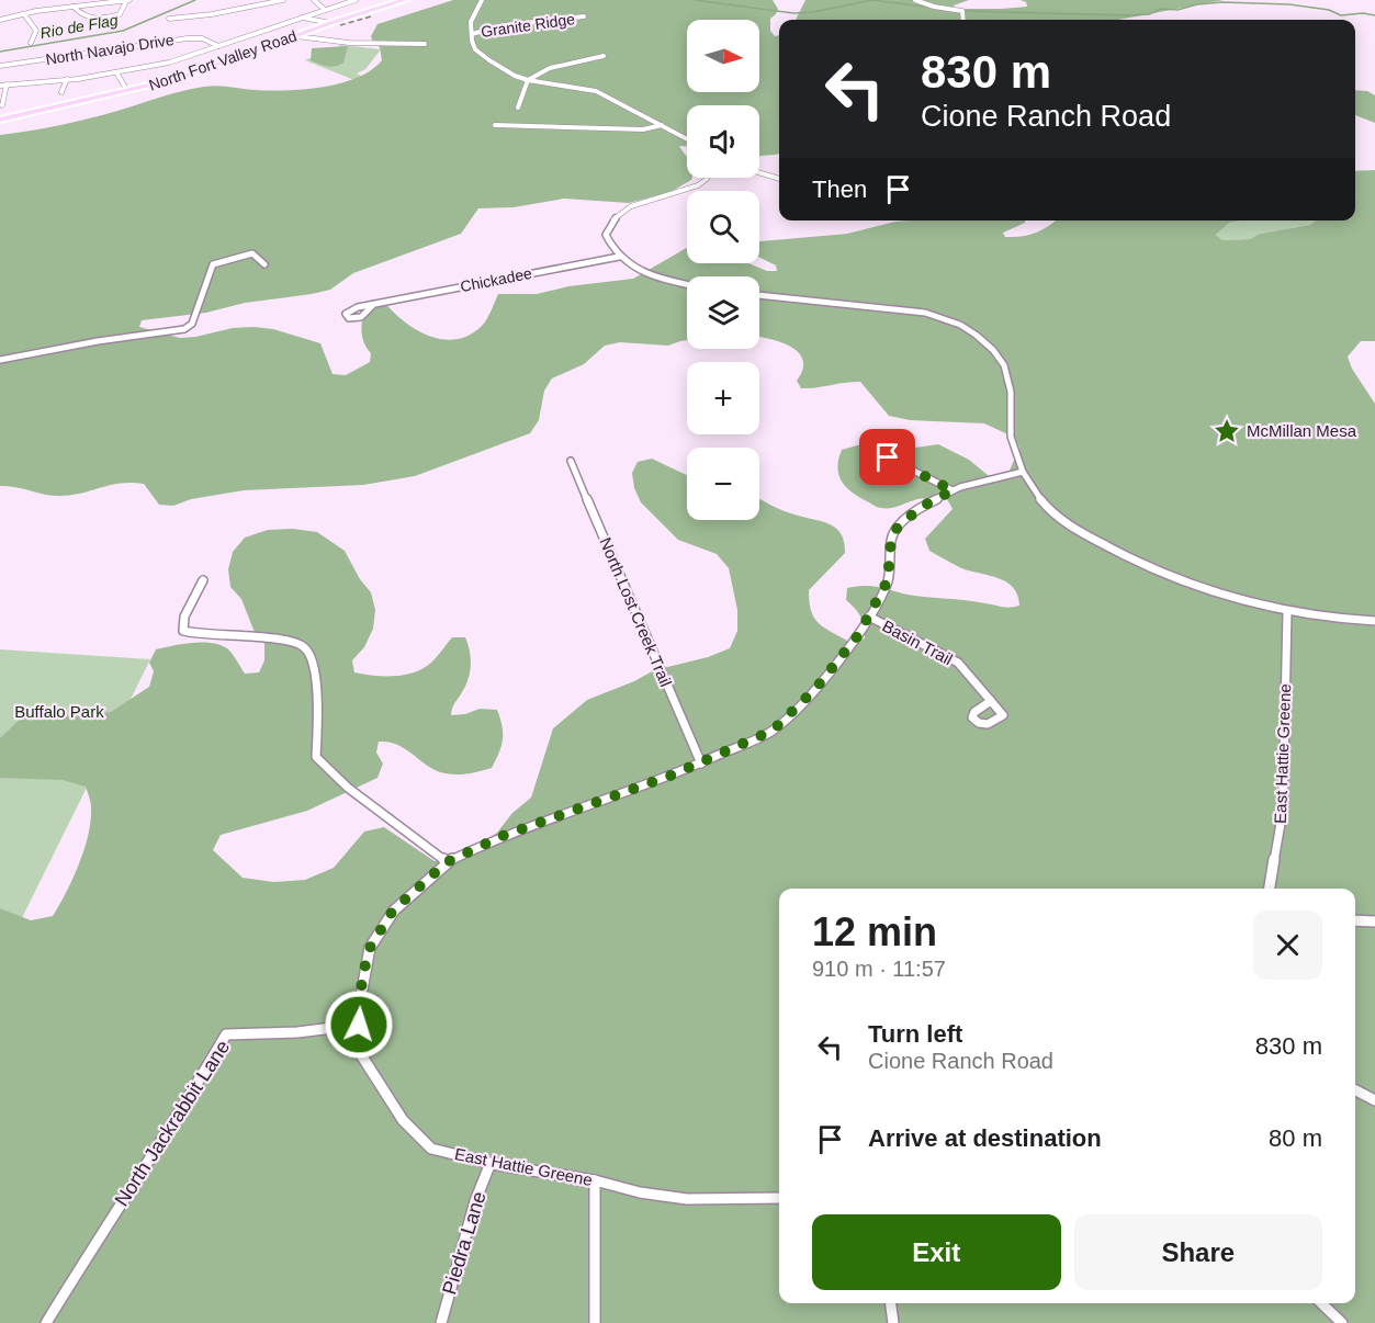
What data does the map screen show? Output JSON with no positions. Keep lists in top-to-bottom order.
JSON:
{
  "streets": {
    "main road": ["North Fort Valley Road"],
    "street": [
      "Granite Ridge",
      "North Navajo Drive",
      "Chickadee",
      "North Lost Creek Trail",
      "Basin Trail",
      "East Hattie Greene",
      "North Jackrabbit Lane",
      "Piedra Lane"
    ]
  },
  "crossings": [
    ["North Lost Creek Trail", "East Hattie Greene"],
    ["Basin Trail", "East Hattie Greene"],
    ["East Hattie Greene", "North Jackrabbit Lane"],
    ["East Hattie Greene", "Piedra Lane"]
  ],
  "water": ["Rio de Flag"],
  "parks": ["Buffalo Park"],
  "places": {
    "place": ["McMillan Mesa"]
  },
  "north": "right",
  "page": {
    "map_buttons": ["+", "−"],
    "turn": ["830 m", "Cione Ranch Road"],
    "then": "Then",
    "heading": ["12 min", "910 m · 11:57"],
    "list": [
      {
        "name": "Turn left",
        "note": "Cione Ranch Road",
        "value": "830 m"
      },
      {
        "name": "Arrive at destination",
        "value": "80 m"
      }
    ],
    "buttons": ["Exit", "Share"]
  }
}
